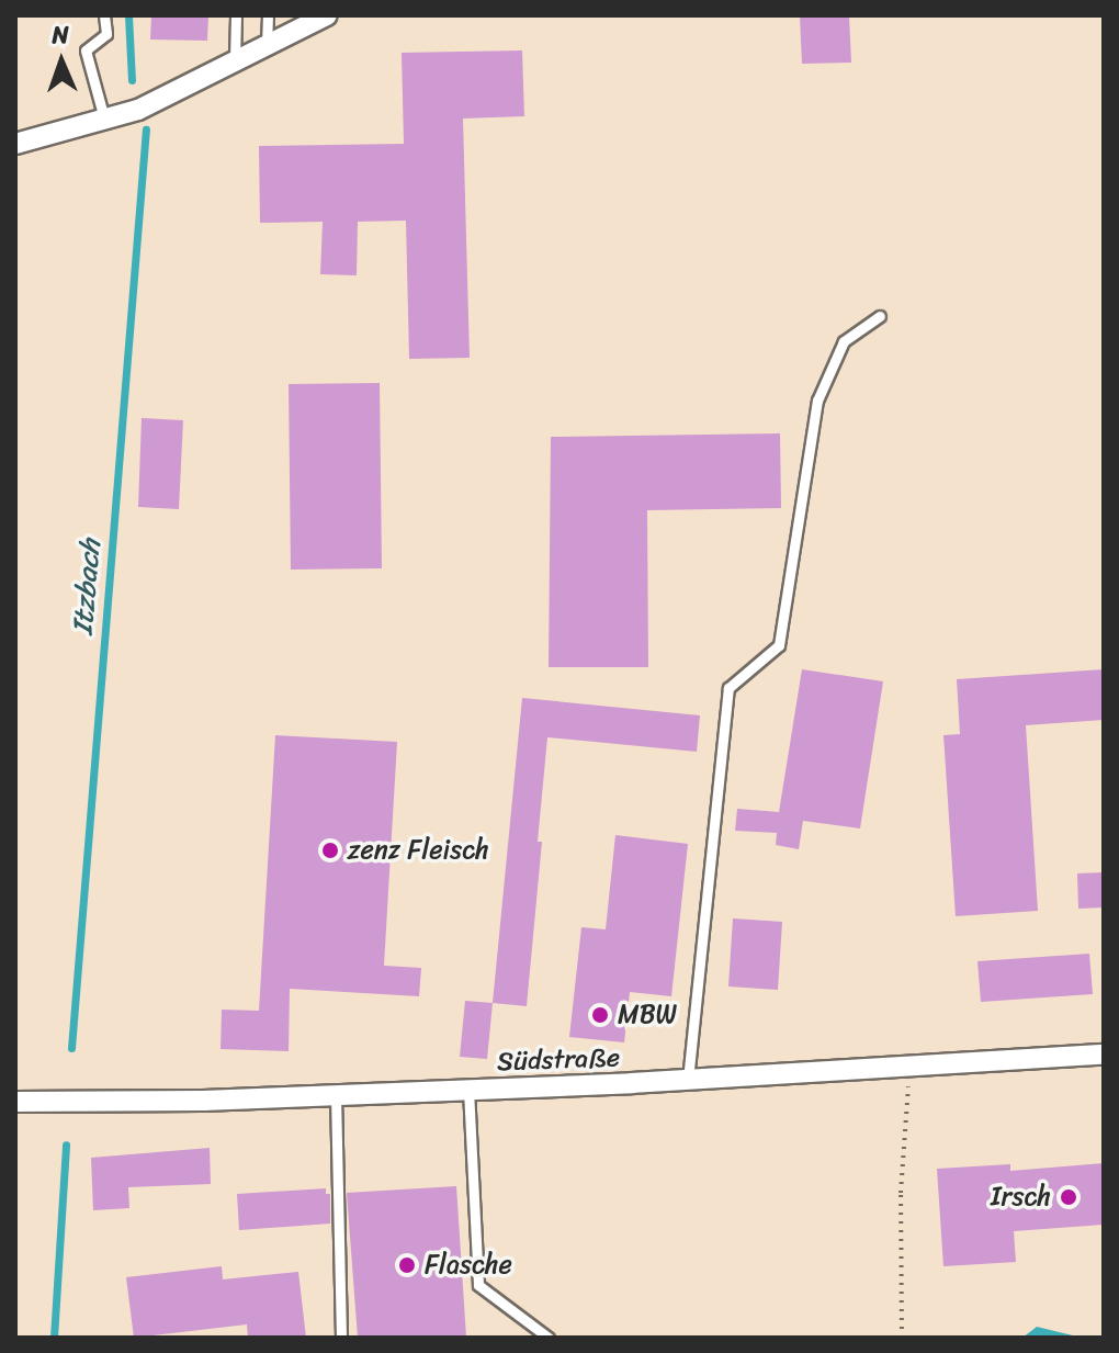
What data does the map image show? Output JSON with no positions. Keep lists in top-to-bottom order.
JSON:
{
  "streets": {
    "street": ["Südstraße"]
  },
  "water": ["Itzbach"],
  "places": [
    "zenz Fleisch",
    "MBW",
    "Irsch",
    "Flasche"
  ],
  "north": "top"
}
